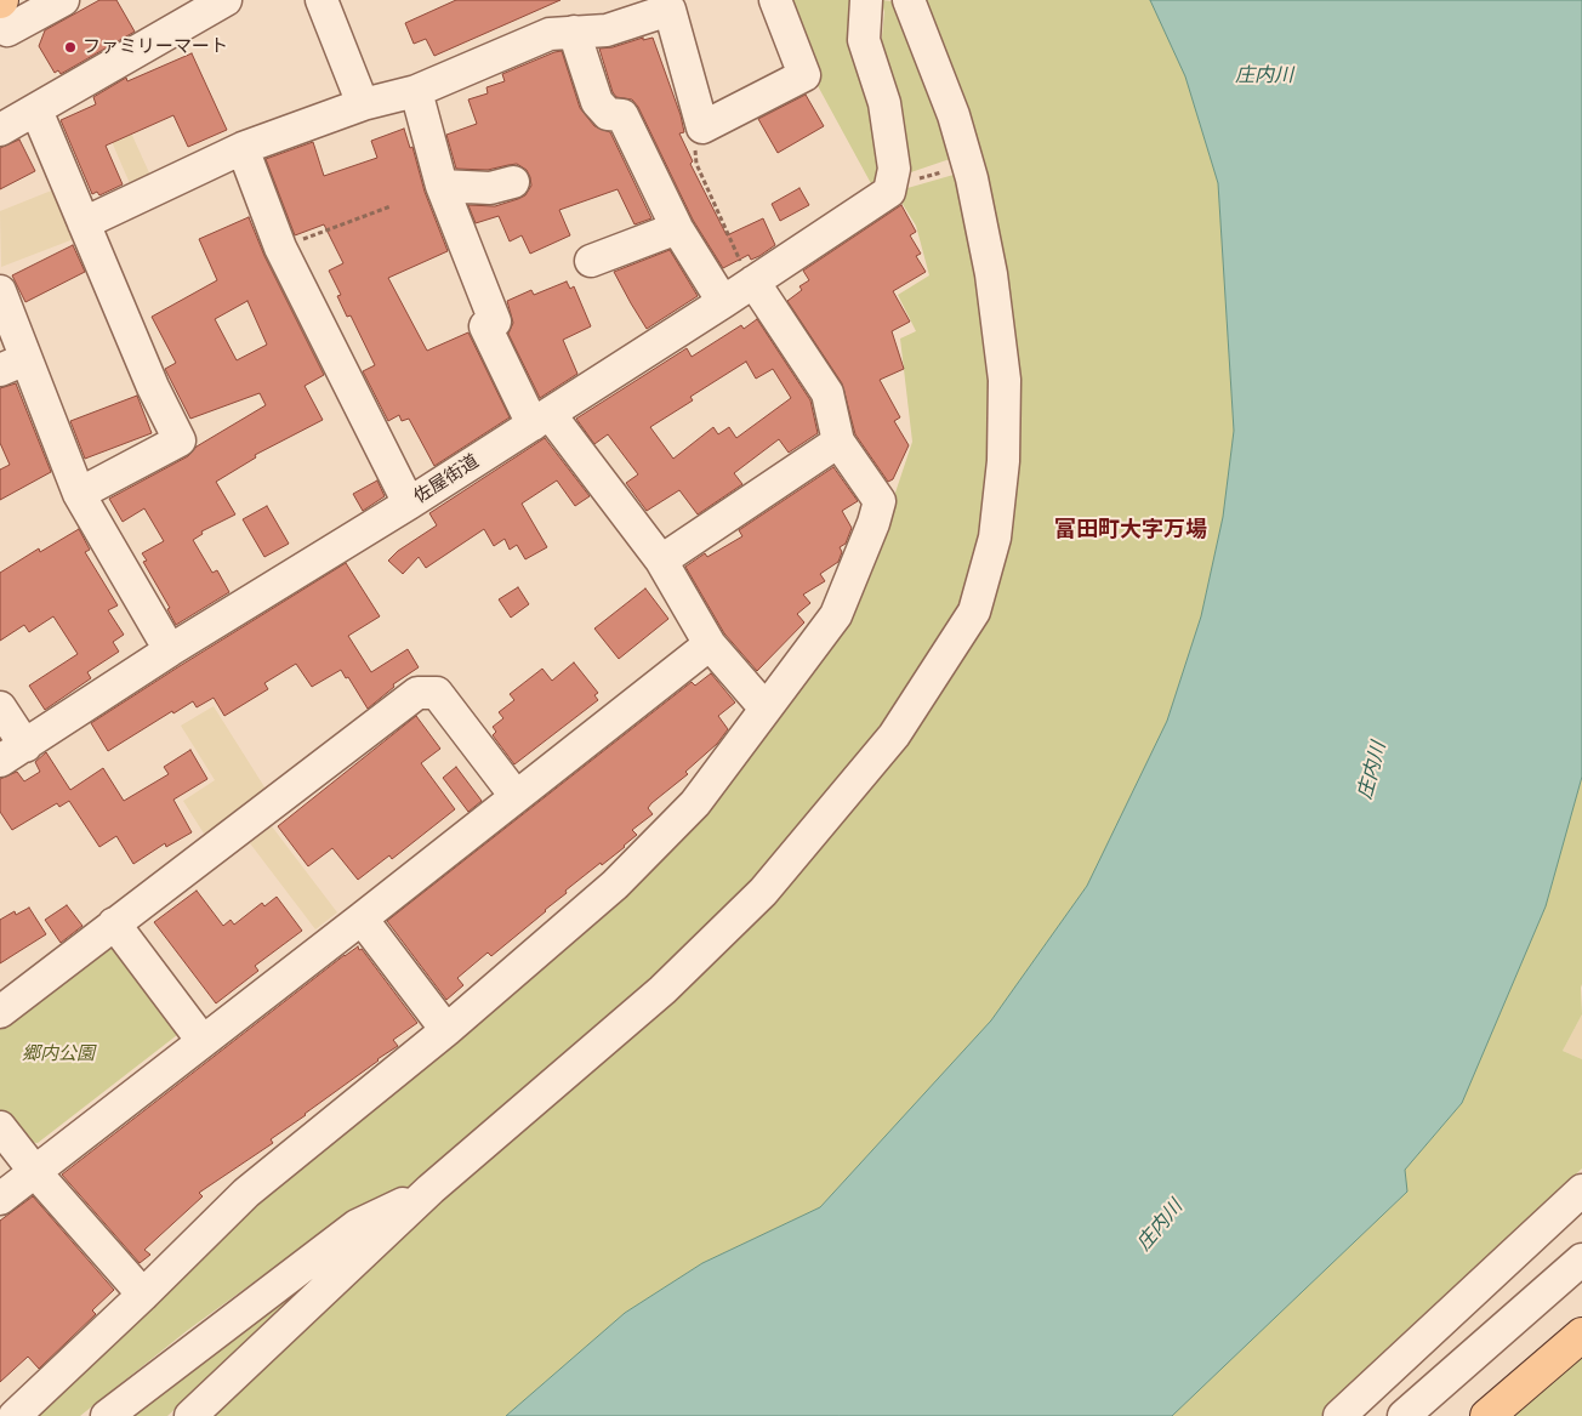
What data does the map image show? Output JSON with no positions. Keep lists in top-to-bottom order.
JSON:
{
  "streets": {
    "street": ["佐屋街道"]
  },
  "districts": ["富田町大字万場"],
  "water": ["庄内川"],
  "parks": ["郷内公園"],
  "places": ["ファミリーマート"]
}
